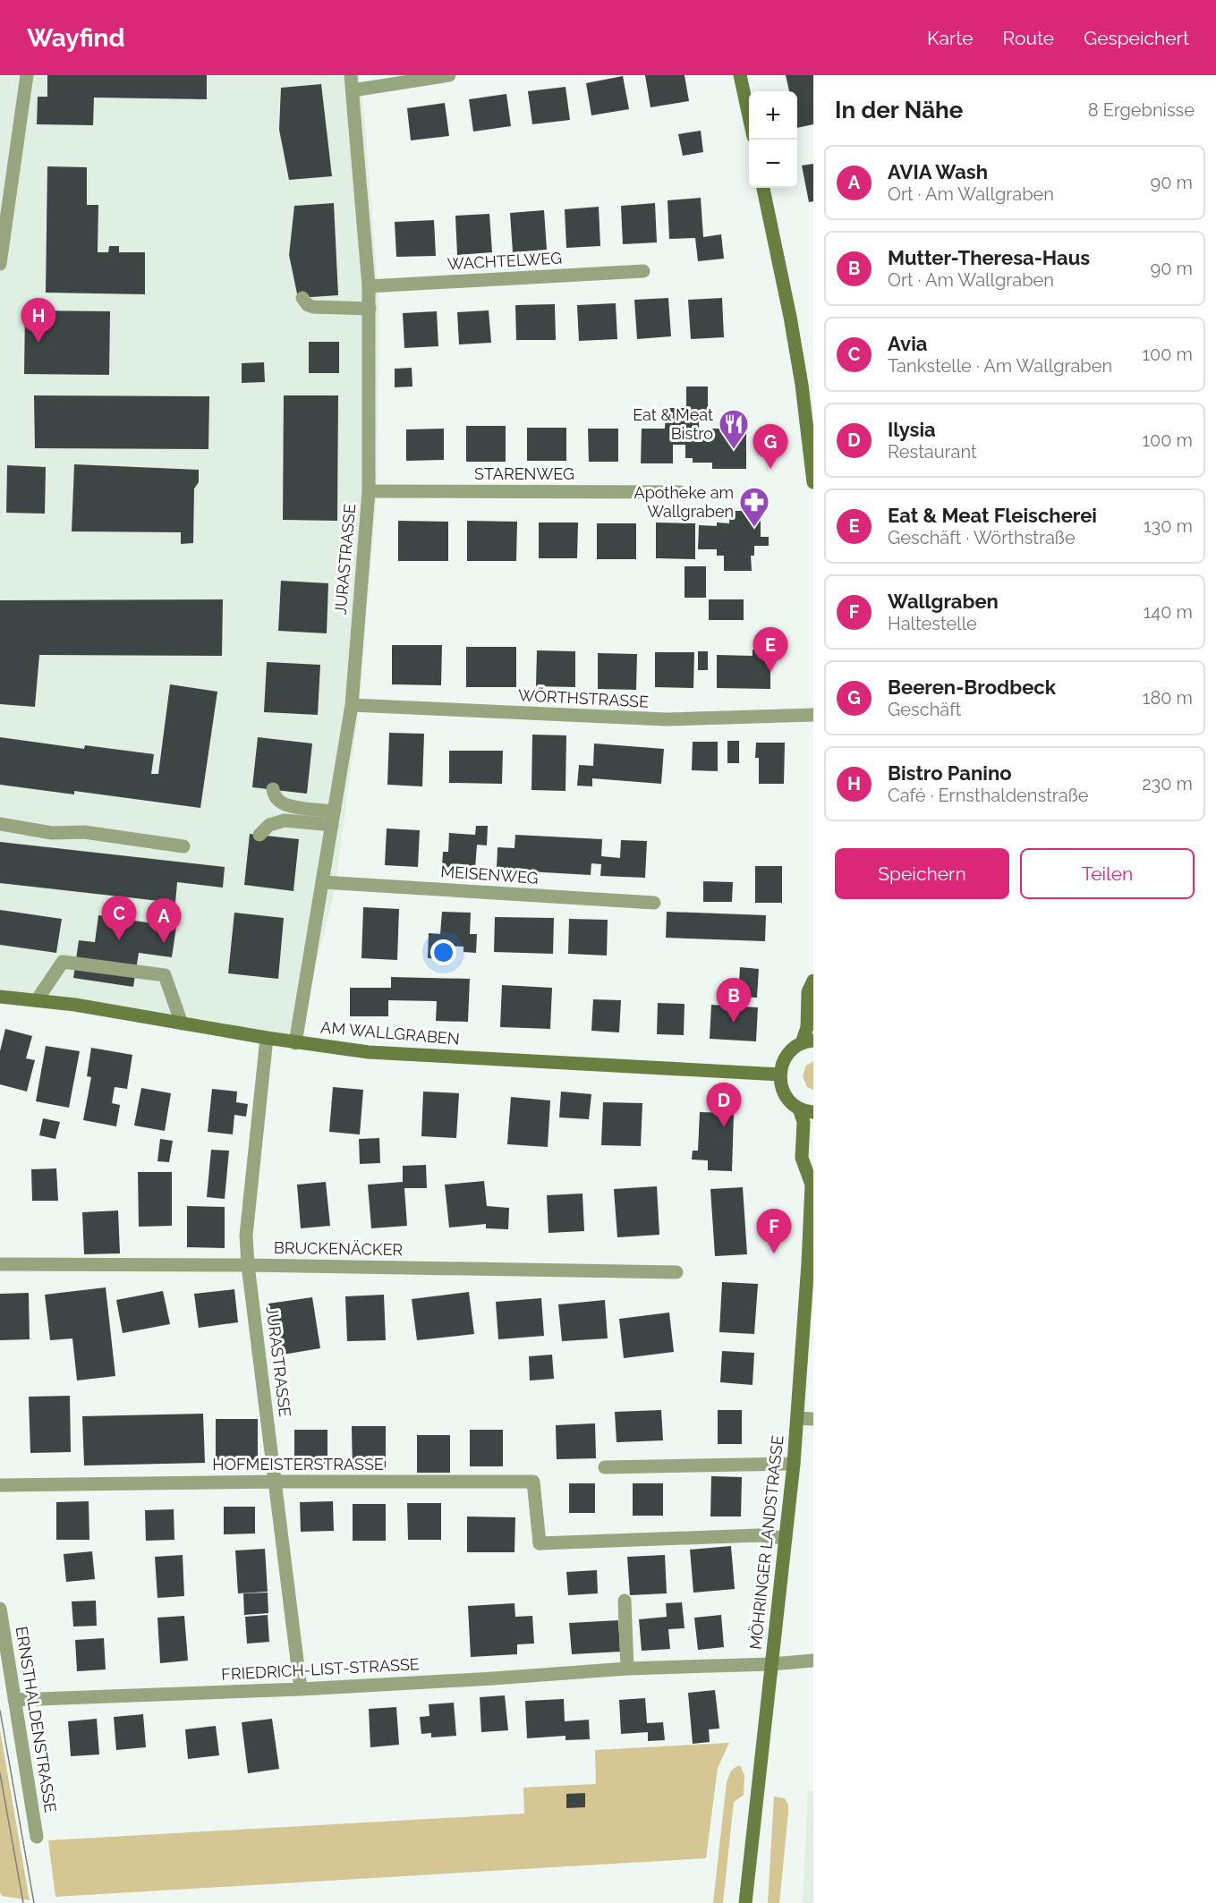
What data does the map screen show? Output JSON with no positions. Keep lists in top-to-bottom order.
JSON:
{
  "streets": {
    "main road": ["AM WALLGRABEN", "MÖHRINGER LANDSTRASSE"],
    "street": [
      "WACHTELWEG",
      "STARENWEG",
      "JURASTRASSE",
      "WÖRTHSTRASSE",
      "MEISENWEG",
      "BRUCKENÄCKER",
      "HOFMEISTERSTRASSE",
      "FRIEDRICH-LIST-STRASSE",
      "ERNSTHALDENSTRASSE"
    ]
  },
  "crossings": [
    ["WACHTELWEG", "JURASTRASSE"],
    ["STARENWEG", "JURASTRASSE"],
    ["JURASTRASSE", "WÖRTHSTRASSE"],
    ["JURASTRASSE", "MEISENWEG"],
    ["JURASTRASSE", "AM WALLGRABEN"],
    ["JURASTRASSE", "BRUCKENÄCKER"],
    ["JURASTRASSE", "HOFMEISTERSTRASSE"],
    ["JURASTRASSE", "FRIEDRICH-LIST-STRASSE"],
    ["HOFMEISTERSTRASSE", "MÖHRINGER LANDSTRASSE"],
    ["MÖHRINGER LANDSTRASSE", "FRIEDRICH-LIST-STRASSE"],
    ["FRIEDRICH-LIST-STRASSE", "ERNSTHALDENSTRASSE"]
  ],
  "places": {
    "restaurant": ["Eat & Meat Bistro"],
    "pharmacy": ["Apotheke am Wallgraben"]
  },
  "page": {
    "header": "Wayfind",
    "nav": ["Karte", "Route", "Gespeichert"],
    "heading": ["In der Nähe", "8 Ergebnisse"],
    "map_buttons": ["+", "−"],
    "list": [
      {
        "mark": "A",
        "name": "AVIA Wash",
        "note": "Ort · Am Wallgraben",
        "value": "90 m"
      },
      {
        "mark": "B",
        "name": "Mutter-Theresa-Haus",
        "note": "Ort · Am Wallgraben",
        "value": "90 m"
      },
      {
        "mark": "C",
        "name": "Avia",
        "note": "Tankstelle · Am Wallgraben",
        "value": "100 m"
      },
      {
        "mark": "D",
        "name": "Ilysia",
        "note": "Restaurant",
        "value": "100 m"
      },
      {
        "mark": "E",
        "name": "Eat & Meat Fleischerei",
        "note": "Geschäft · Wörthstraße",
        "value": "130 m"
      },
      {
        "mark": "F",
        "name": "Wallgraben",
        "note": "Haltestelle",
        "value": "140 m"
      },
      {
        "mark": "G",
        "name": "Beeren-Brodbeck",
        "note": "Geschäft",
        "value": "180 m"
      },
      {
        "mark": "H",
        "name": "Bistro Panino",
        "note": "Café · Ernsthaldenstraße",
        "value": "230 m"
      }
    ],
    "pins": [
      "H",
      "G",
      "E",
      "C",
      "A",
      "B",
      "D",
      "F"
    ],
    "buttons": ["Speichern", "Teilen"]
  }
}
